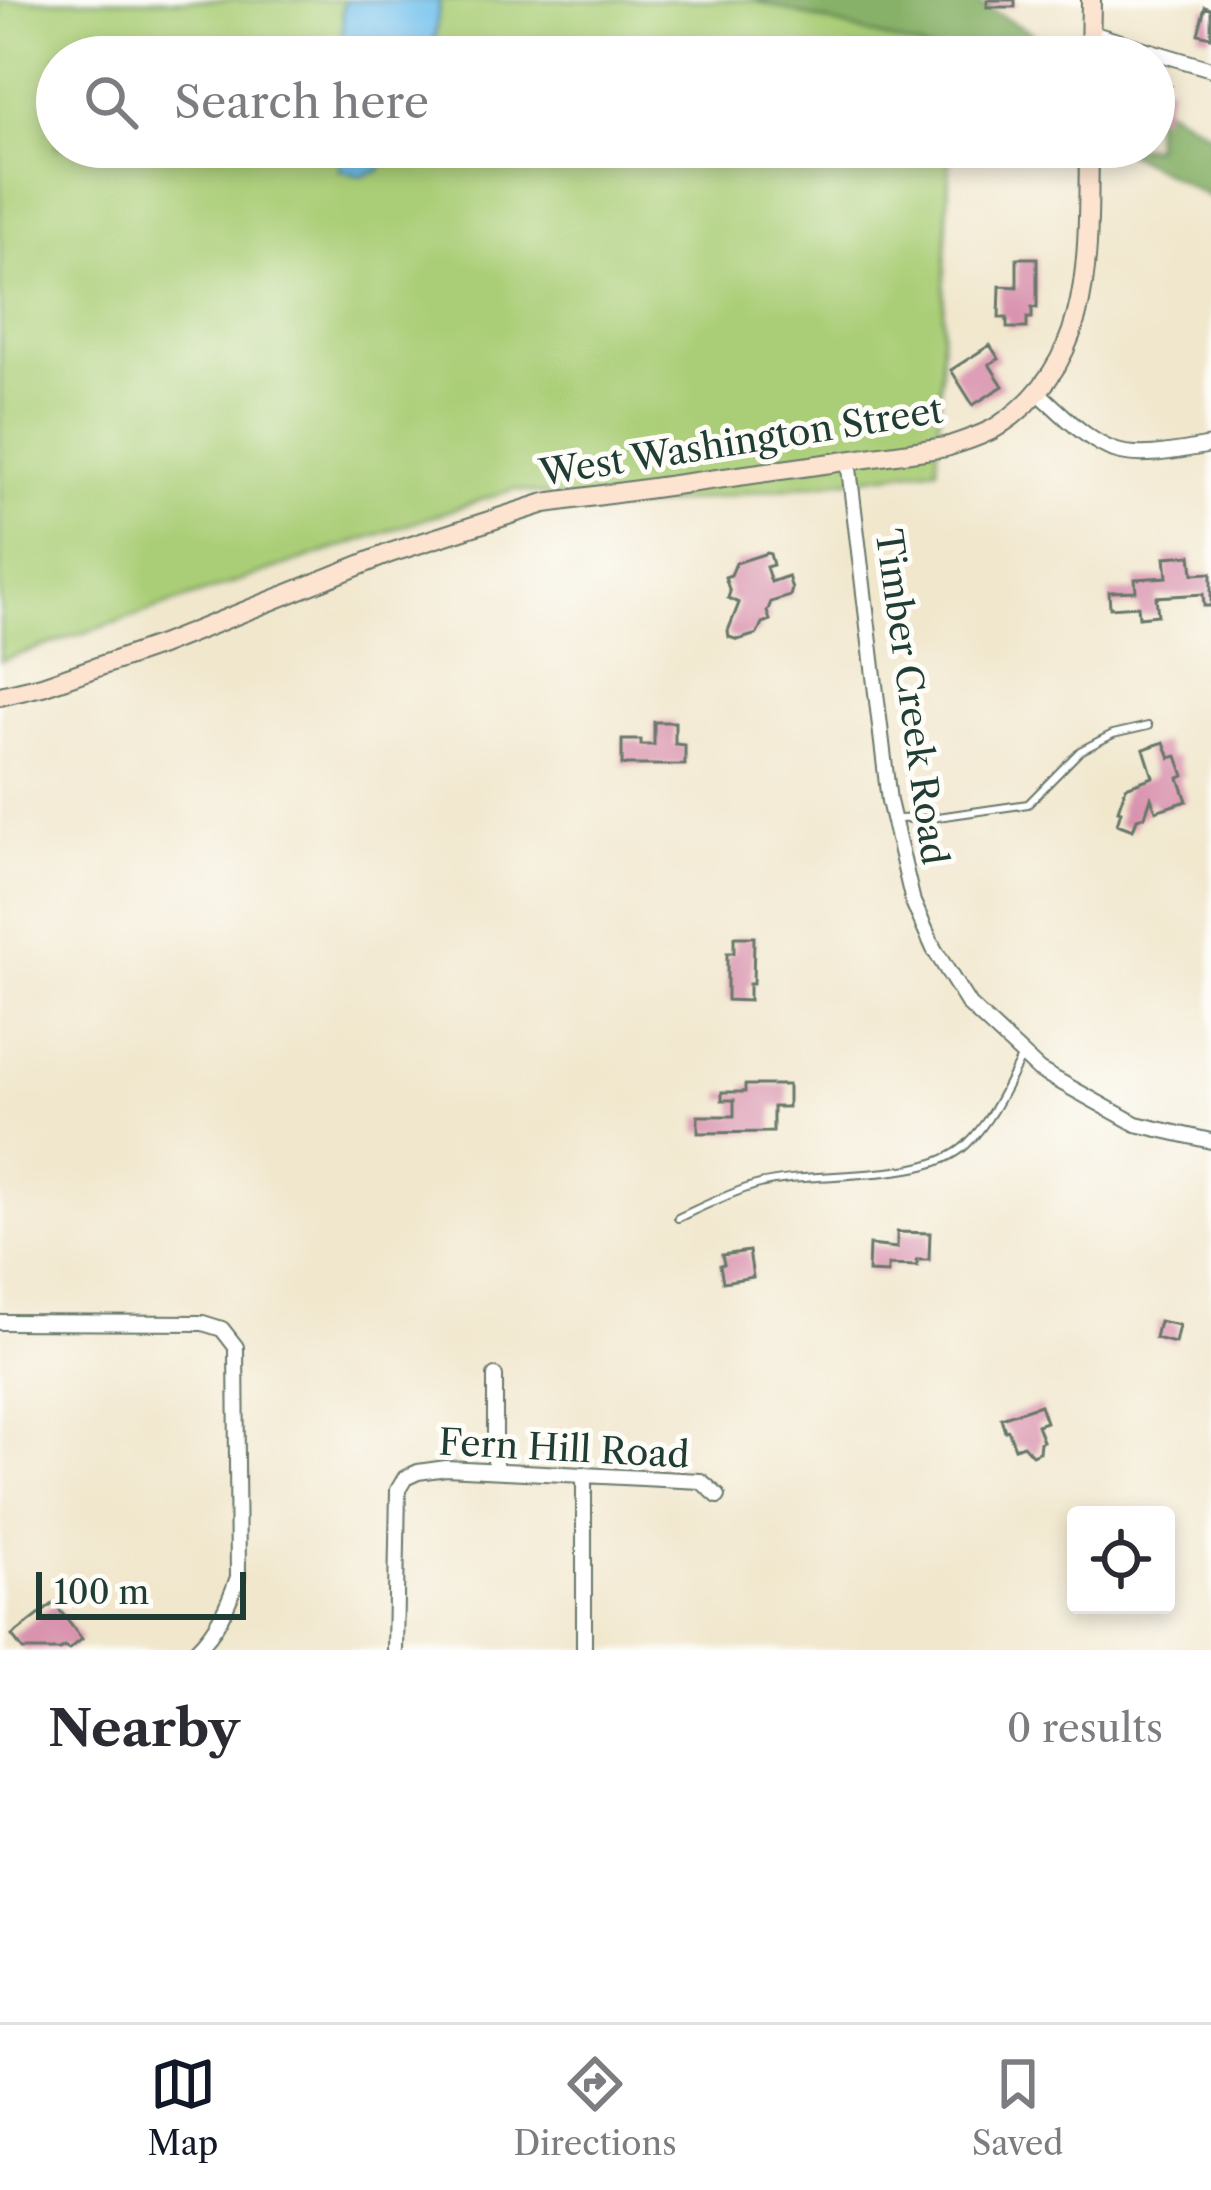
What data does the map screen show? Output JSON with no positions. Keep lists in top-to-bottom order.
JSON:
{
  "streets": {
    "street": ["West Washington Street", "Timber Creek Road", "Fern Hill Road"]
  },
  "crossings": [
    ["West Washington Street", "Timber Creek Road"]
  ],
  "scale_bar": "100 m",
  "page": {
    "search": "Search here",
    "scale": "100 m",
    "heading": ["Nearby", "0 results"],
    "nav": ["Map", "Directions", "Saved"]
  }
}
